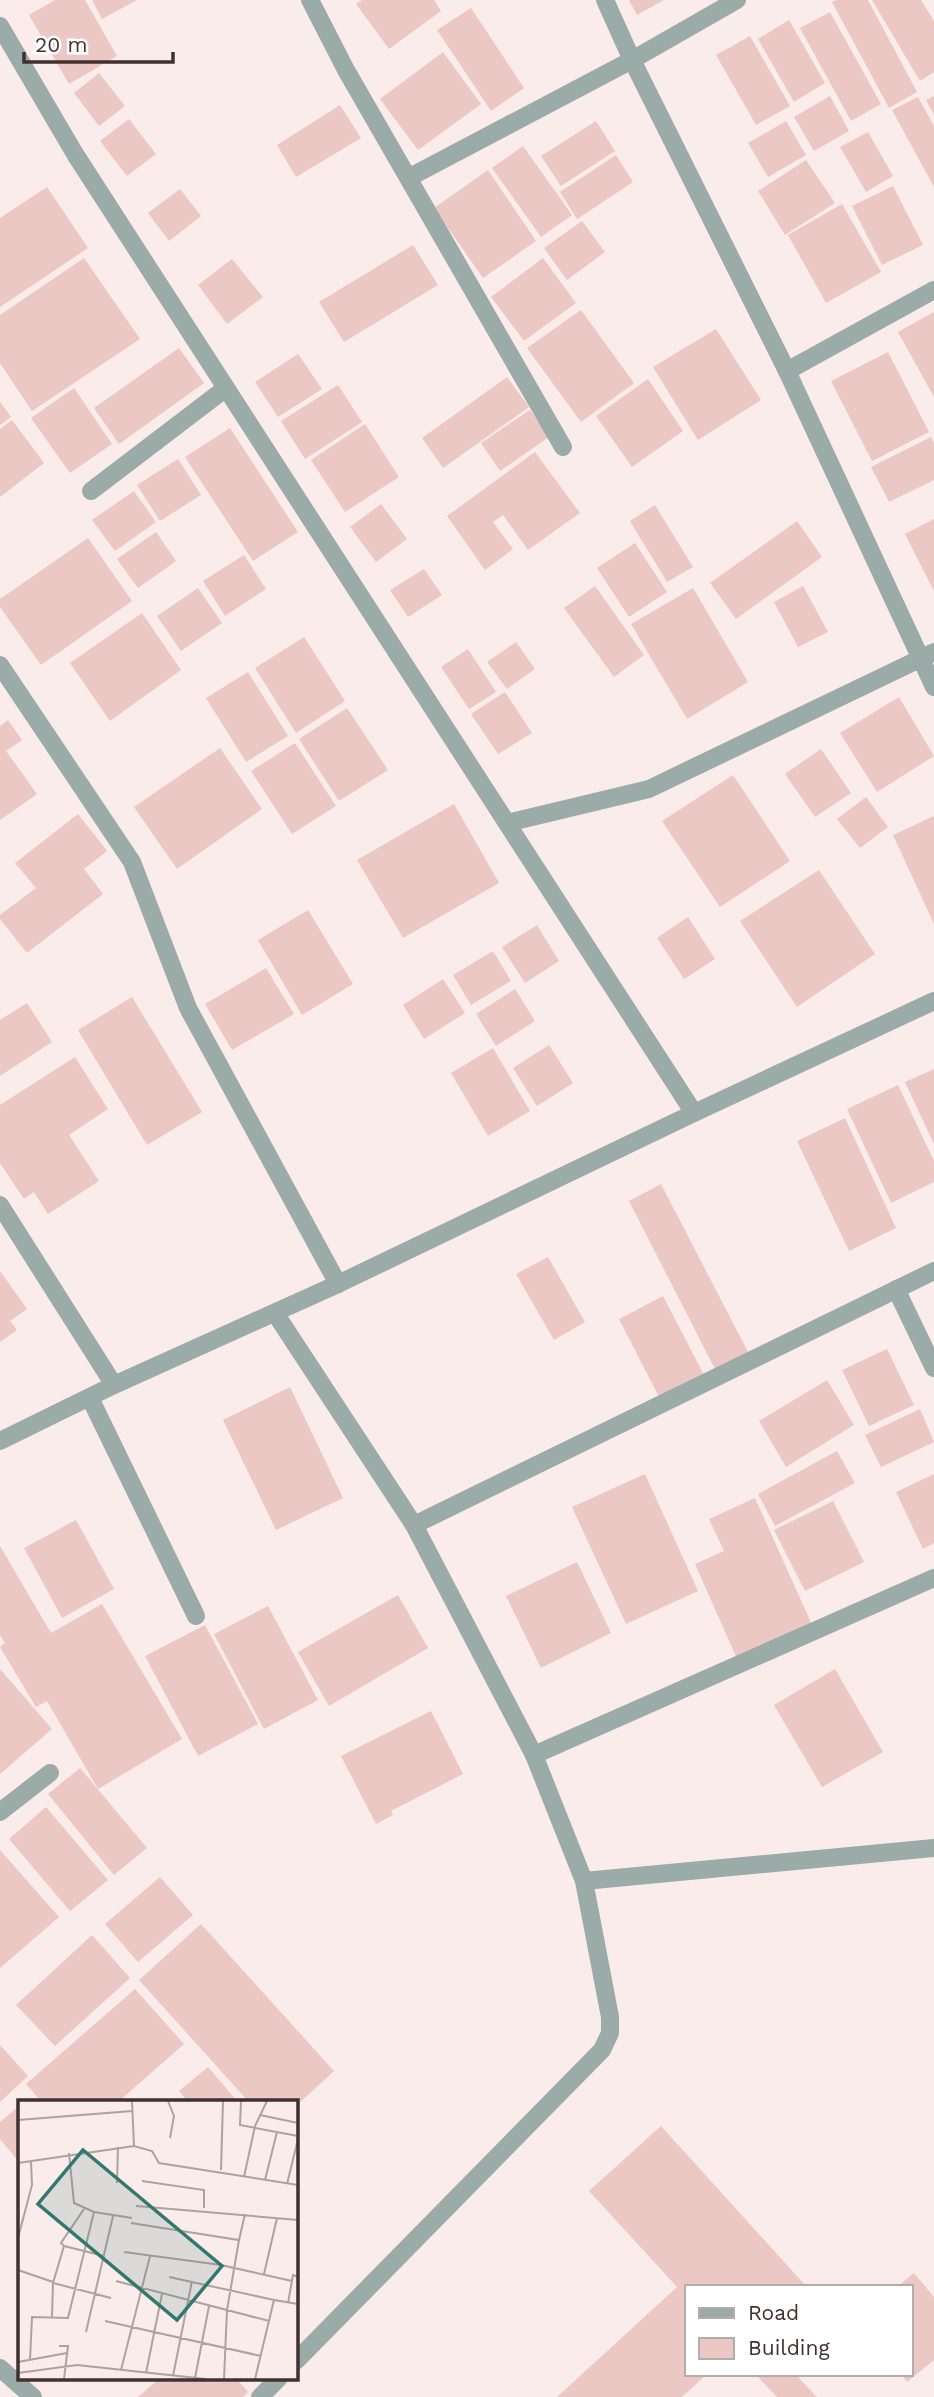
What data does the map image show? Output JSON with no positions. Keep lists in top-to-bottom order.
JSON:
{
  "legend": ["Road", "Building"],
  "scale_bar": "20 m"
}
